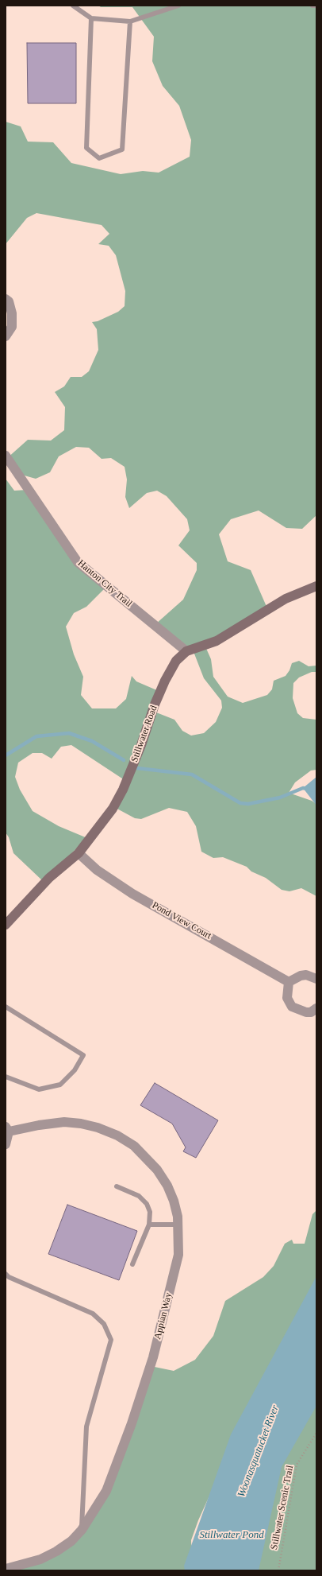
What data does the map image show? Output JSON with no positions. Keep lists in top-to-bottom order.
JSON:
{
  "streets": {
    "street": [
      "Hanton City Trail",
      "Stillwater Road",
      "Pond View Court",
      "Appian Way"
    ],
    "path": ["Stillwater Scenic Trail"]
  },
  "crossings": [
    ["Hanton City Trail", "Stillwater Road"],
    ["Stillwater Road", "Pond View Court"]
  ],
  "water": ["Woonasquatucket River", "Stillwater Pond"]
}
